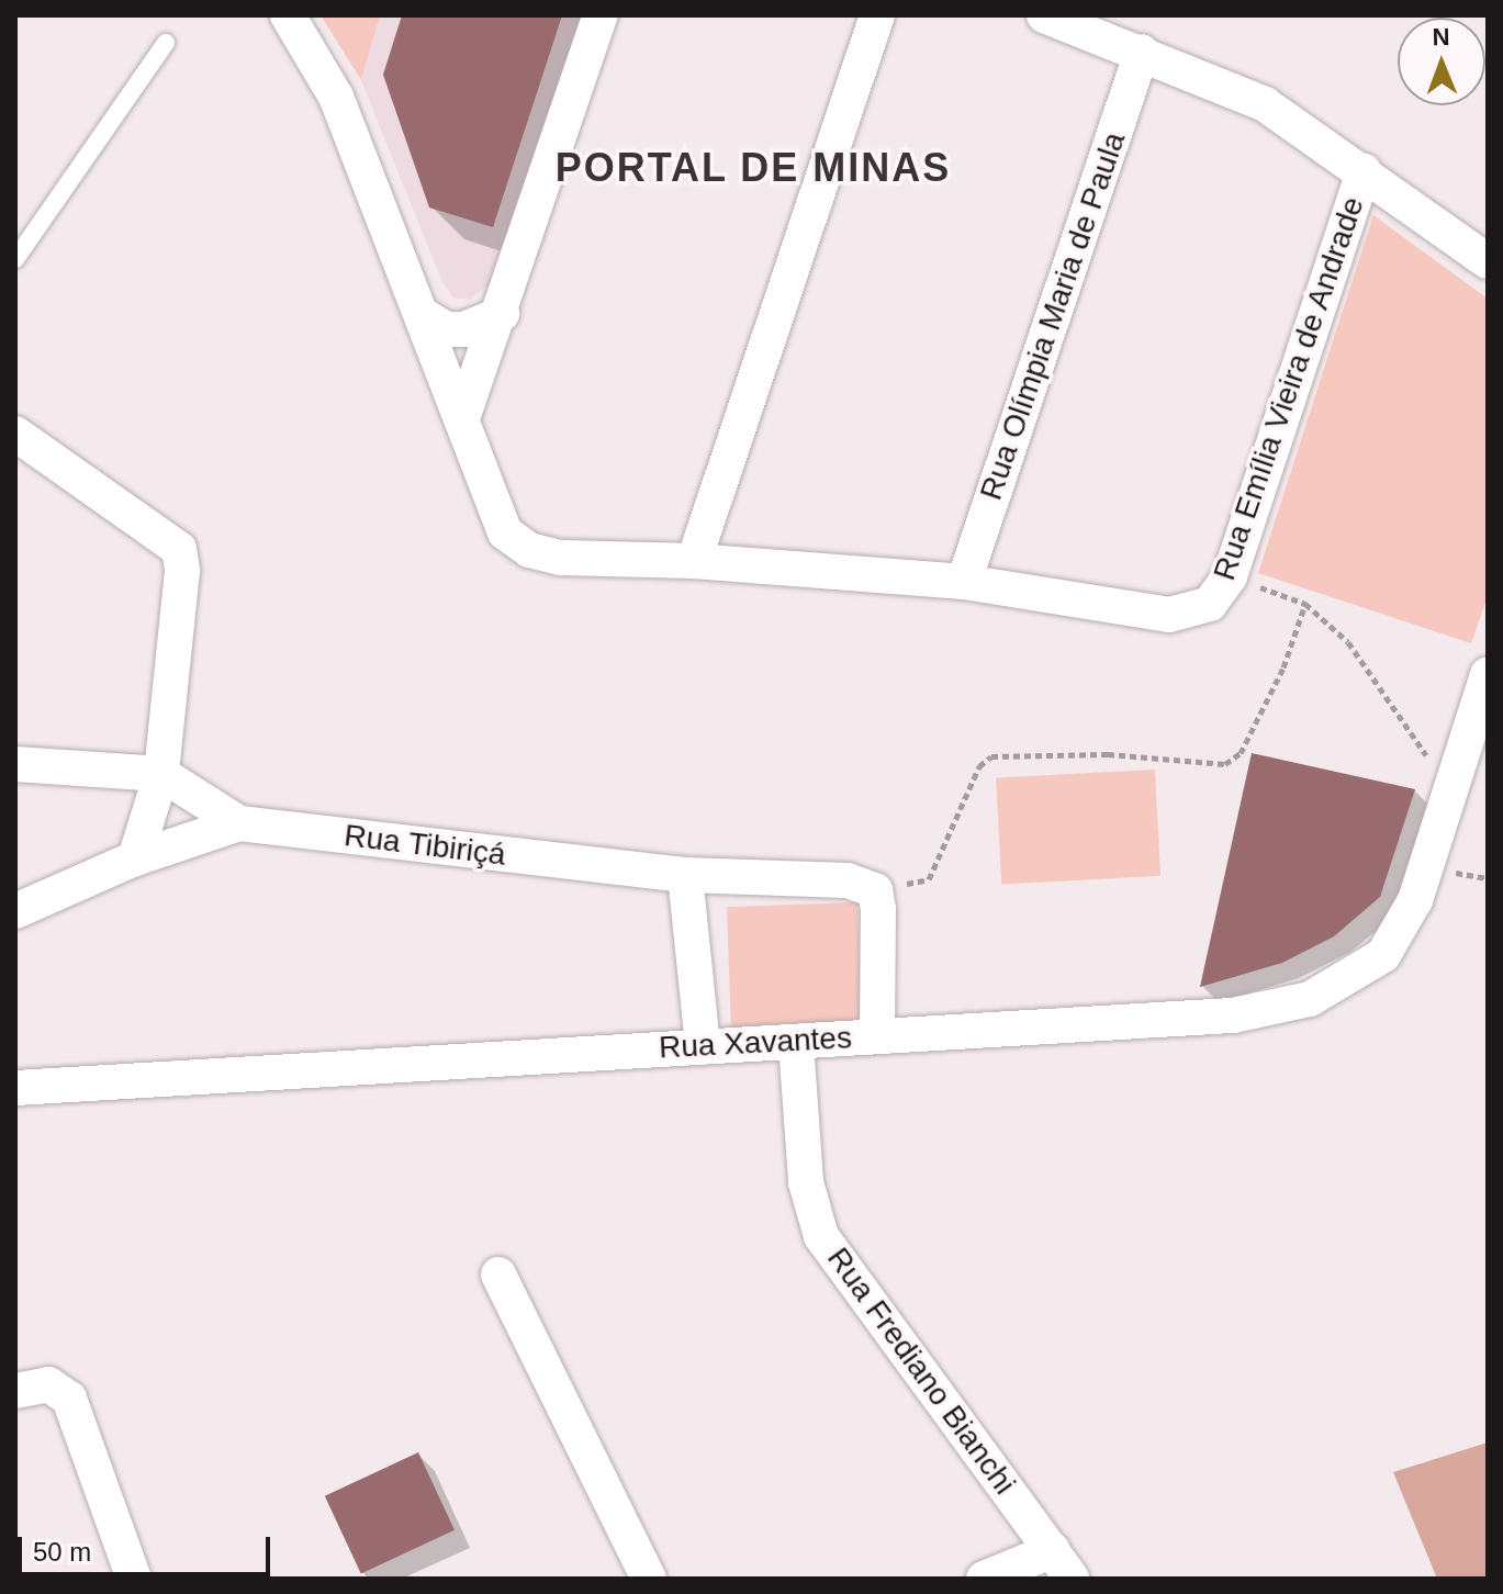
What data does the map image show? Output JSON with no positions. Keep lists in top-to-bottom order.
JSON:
{
  "streets": {
    "street": [
      "Rua Olímpia Maria de Paula",
      "Rua Emília Vieira de Andrade",
      "Rua Tibiriçá",
      "Rua Xavantes",
      "Rua Frediano Bianchi"
    ]
  },
  "crossings": [
    ["Rua Xavantes", "Rua Frediano Bianchi"]
  ],
  "districts": ["PORTAL DE MINAS"],
  "scale_bar": "50 m",
  "north": "top"
}
